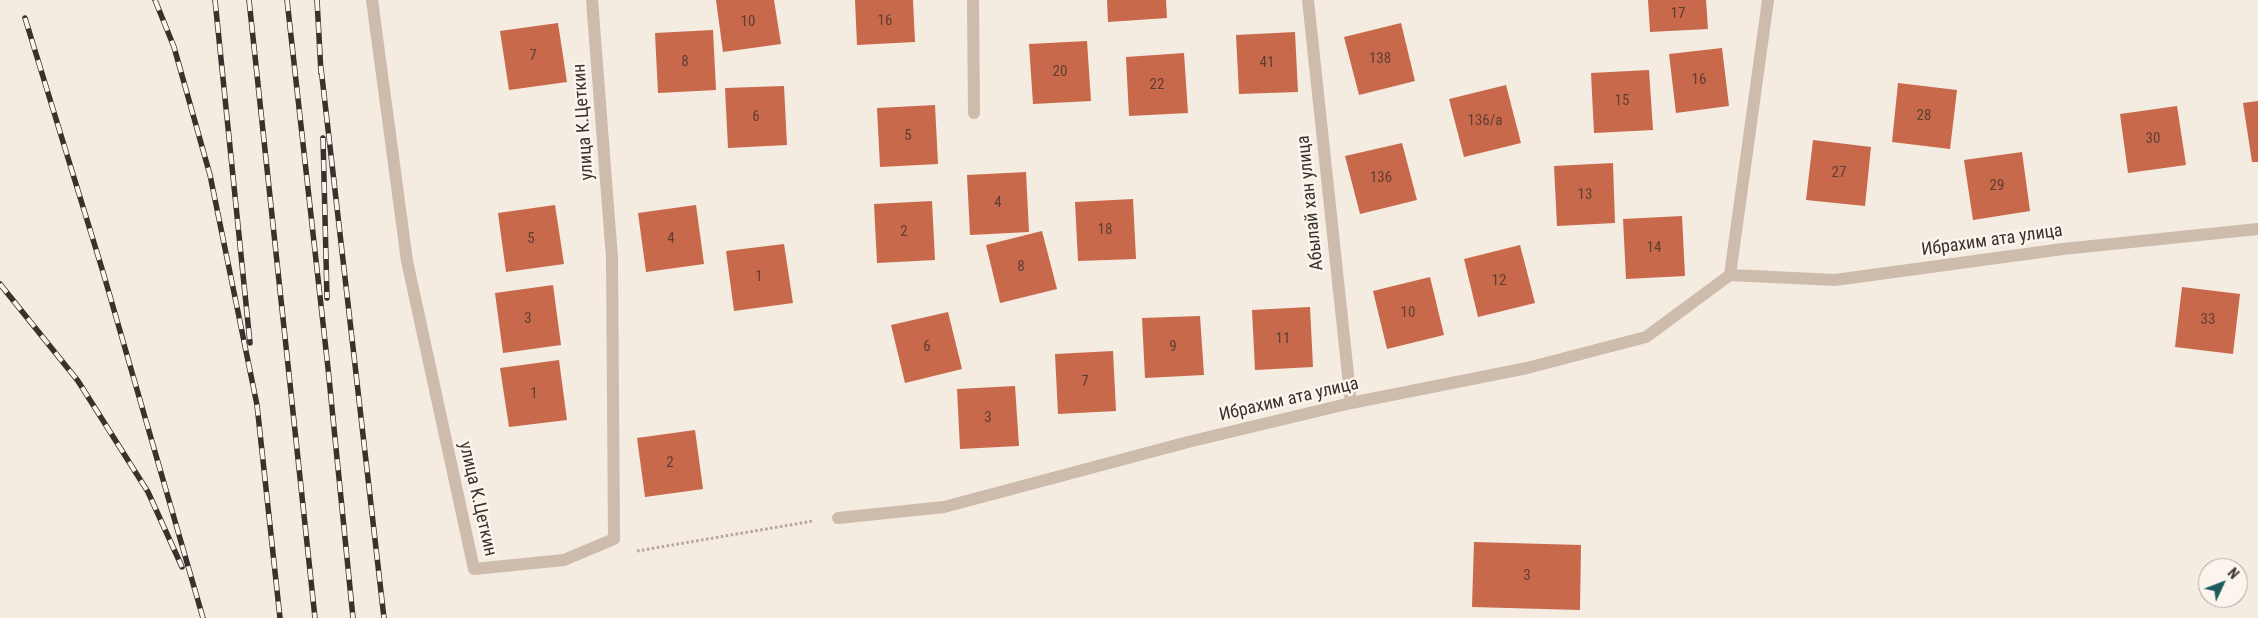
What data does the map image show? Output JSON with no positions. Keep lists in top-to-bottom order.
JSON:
{
  "streets": {
    "street": ["улица К.Цеткин", "Абылай хан улица", "Ибрахим ата улица"]
  },
  "crossings": [
    ["Абылай хан улица", "Ибрахим ата улица"]
  ],
  "house_numbers": [
    "17",
    "16",
    "10",
    "7",
    "138",
    "8",
    "41",
    "20",
    "16",
    "22",
    "15",
    "28",
    "6",
    "136/а",
    "5",
    "30",
    "27",
    "136",
    "29",
    "13",
    "4",
    "18",
    "2",
    "5",
    "4",
    "14",
    "8",
    "1",
    "12",
    "10",
    "3",
    "33",
    "11",
    "6",
    "9",
    "7",
    "1",
    "3",
    "2",
    "3"
  ],
  "north": "top right"
}
